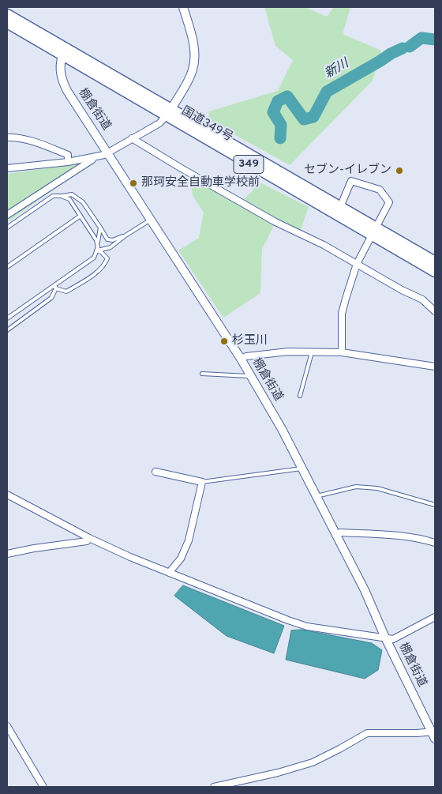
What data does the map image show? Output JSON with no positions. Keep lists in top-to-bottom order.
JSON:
{
  "streets": {
    "highway": ["国道349号", "349"],
    "street": ["棚倉街道"]
  },
  "crossings": [
    ["棚倉街道", "国道349号"]
  ],
  "water": ["新川"],
  "places": ["セブン-イレブン", "那珂安全自動車学校前", "杉玉川"]
}
